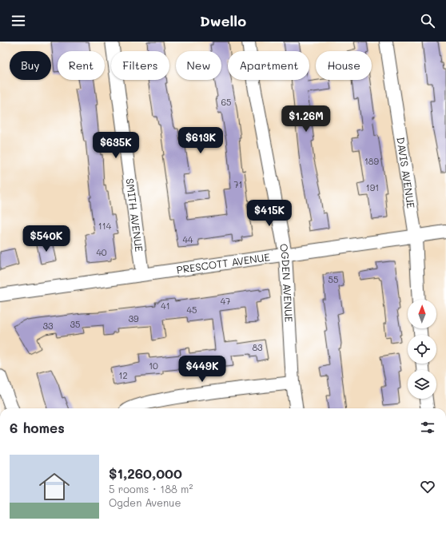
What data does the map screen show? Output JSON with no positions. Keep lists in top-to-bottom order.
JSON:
{
  "streets": {
    "street": [
      "DAVIS AVENUE",
      "SMITH AVENUE",
      "PRESCOTT AVENUE",
      "OGDEN AVENUE"
    ]
  },
  "crossings": [
    ["DAVIS AVENUE", "PRESCOTT AVENUE"],
    ["SMITH AVENUE", "PRESCOTT AVENUE"],
    ["PRESCOTT AVENUE", "OGDEN AVENUE"]
  ],
  "house_numbers": [
    "65",
    "189",
    "71",
    "191",
    "114",
    "44",
    "40",
    "55",
    "47",
    "41",
    "45",
    "39",
    "35",
    "33",
    "83",
    "10",
    "12"
  ],
  "north": "top",
  "page": {
    "header": "Dwello",
    "chip": [
      "Buy",
      "Rent",
      "Filters",
      "New",
      "Apartment",
      "House"
    ],
    "price": [
      "$1.26M",
      "$613K",
      "$635K",
      "$415K",
      "$540K",
      "$449K"
    ],
    "heading": "6 homes",
    "list": [
      {
        "name": "$1,260,000",
        "note": "5 rooms · 188 m² · Ogden Avenue"
      }
    ]
  }
}
